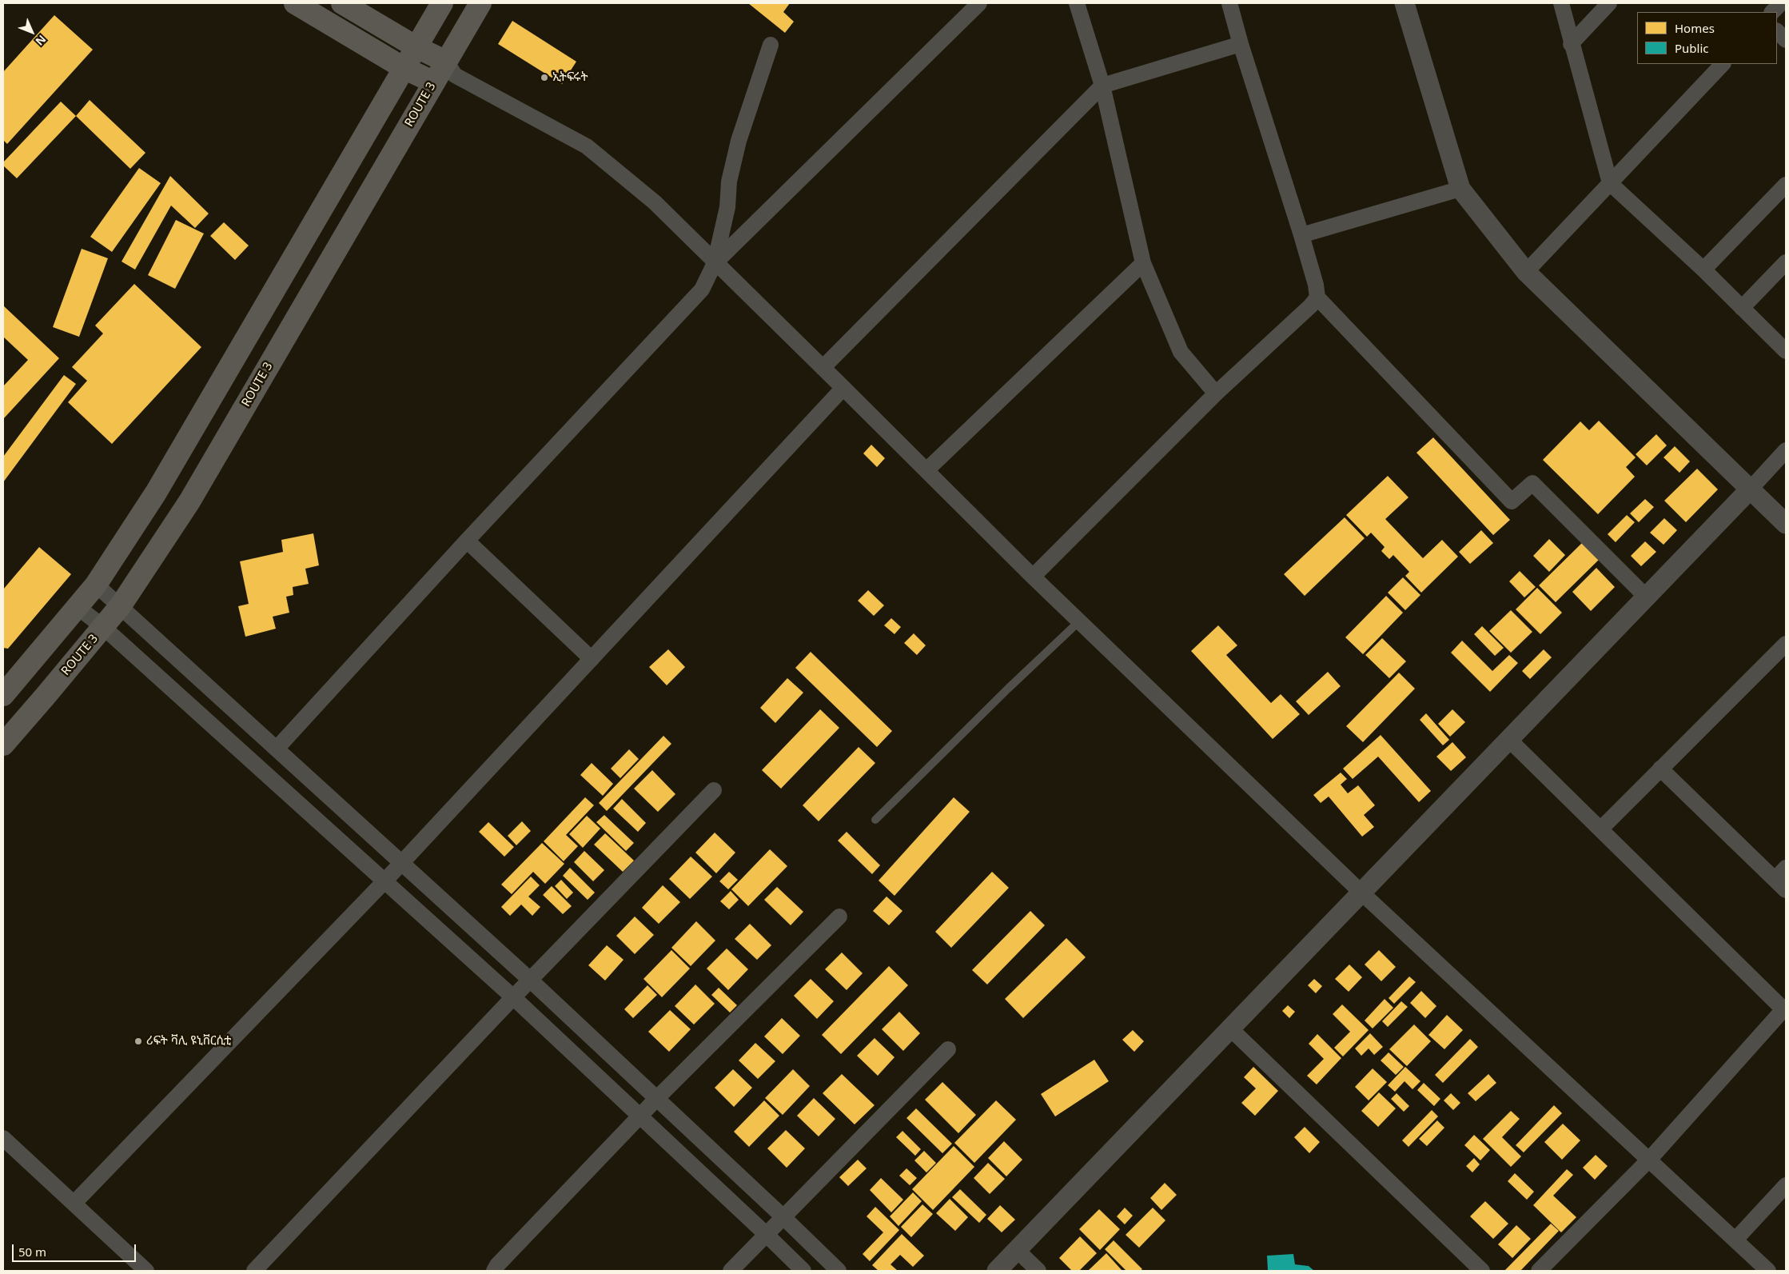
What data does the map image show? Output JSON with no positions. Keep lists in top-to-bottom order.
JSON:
{
  "streets": {
    "main road": ["ROUTE 3"]
  },
  "places": ["ኢትፍሩት", "ሪፍት ቫሊ ዩኒቨርሲቲ"],
  "legend": ["Homes", "Public"],
  "scale_bar": "50 m",
  "north": "bottom right"
}
